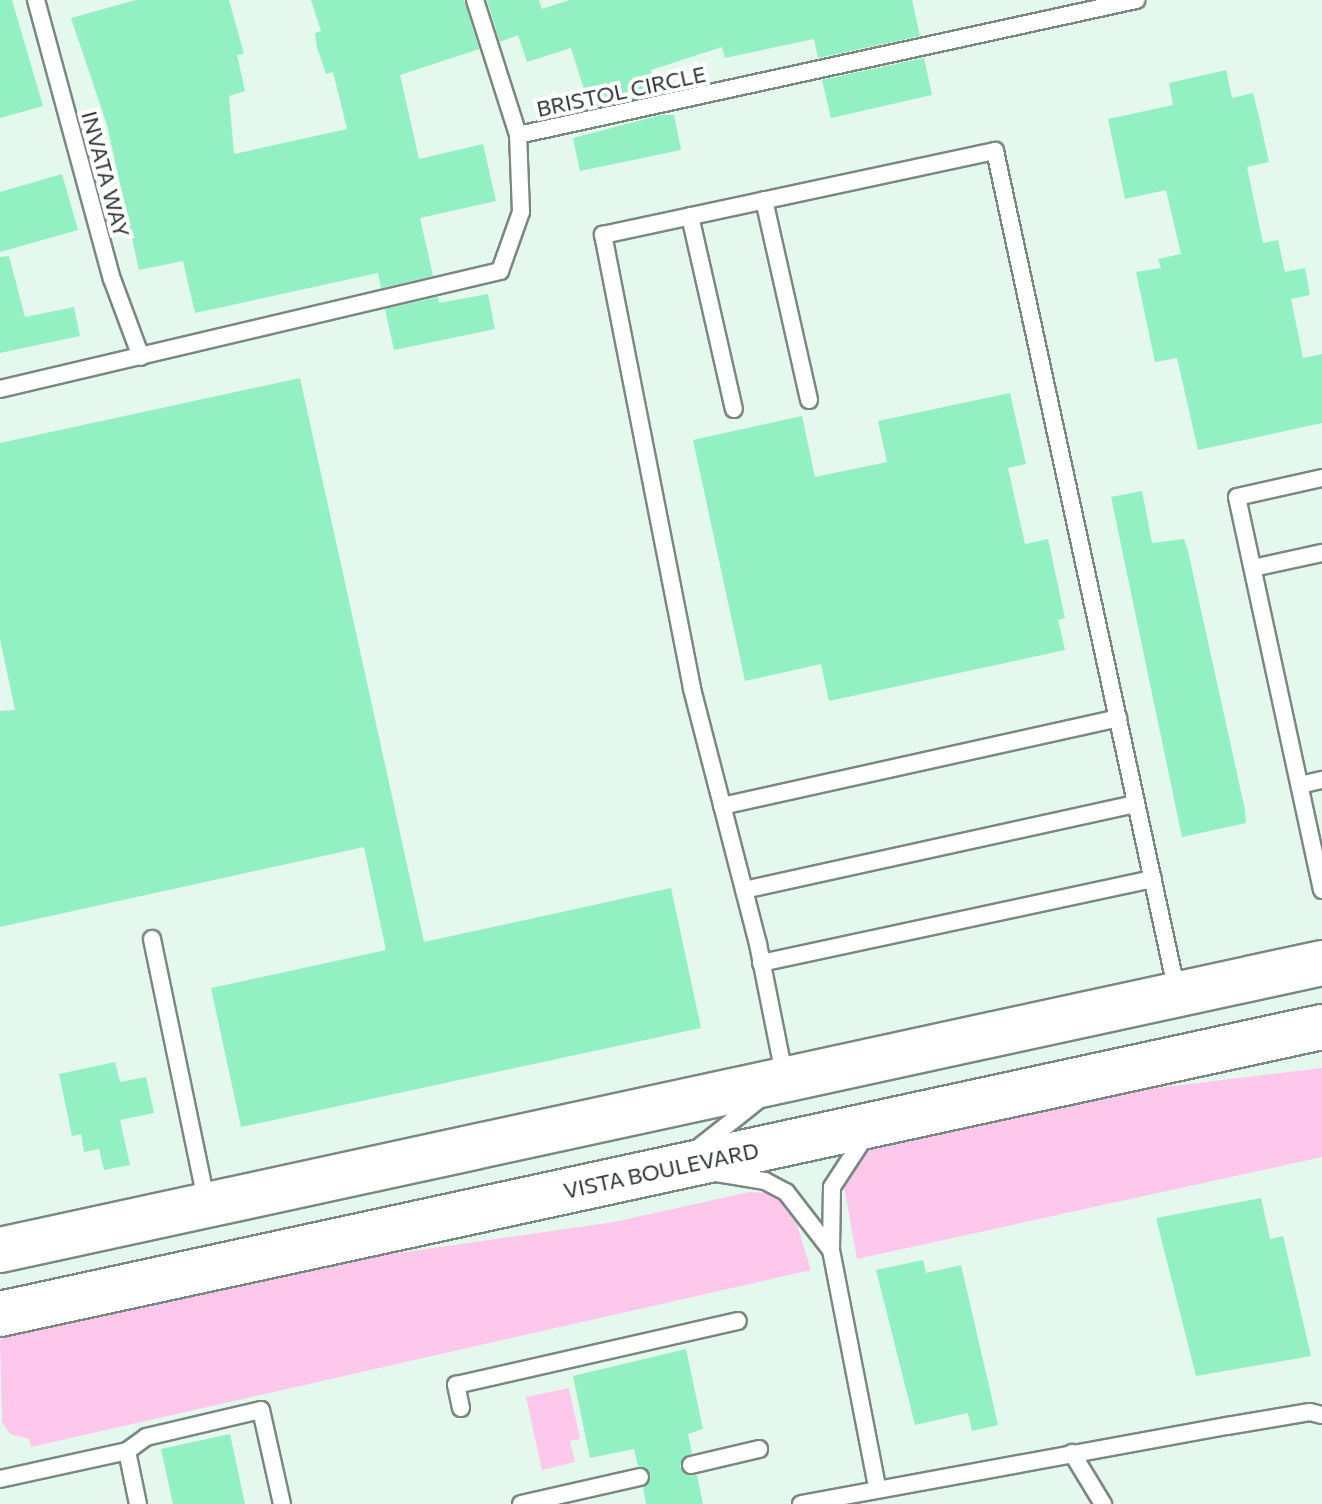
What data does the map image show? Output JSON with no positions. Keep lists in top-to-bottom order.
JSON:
{
  "streets": {
    "main road": ["VISTA BOULEVARD"],
    "lane": ["BRISTOL CIRCLE", "INVATA WAY"]
  },
  "crossings": [
    ["BRISTOL CIRCLE", "INVATA WAY"]
  ]
}
